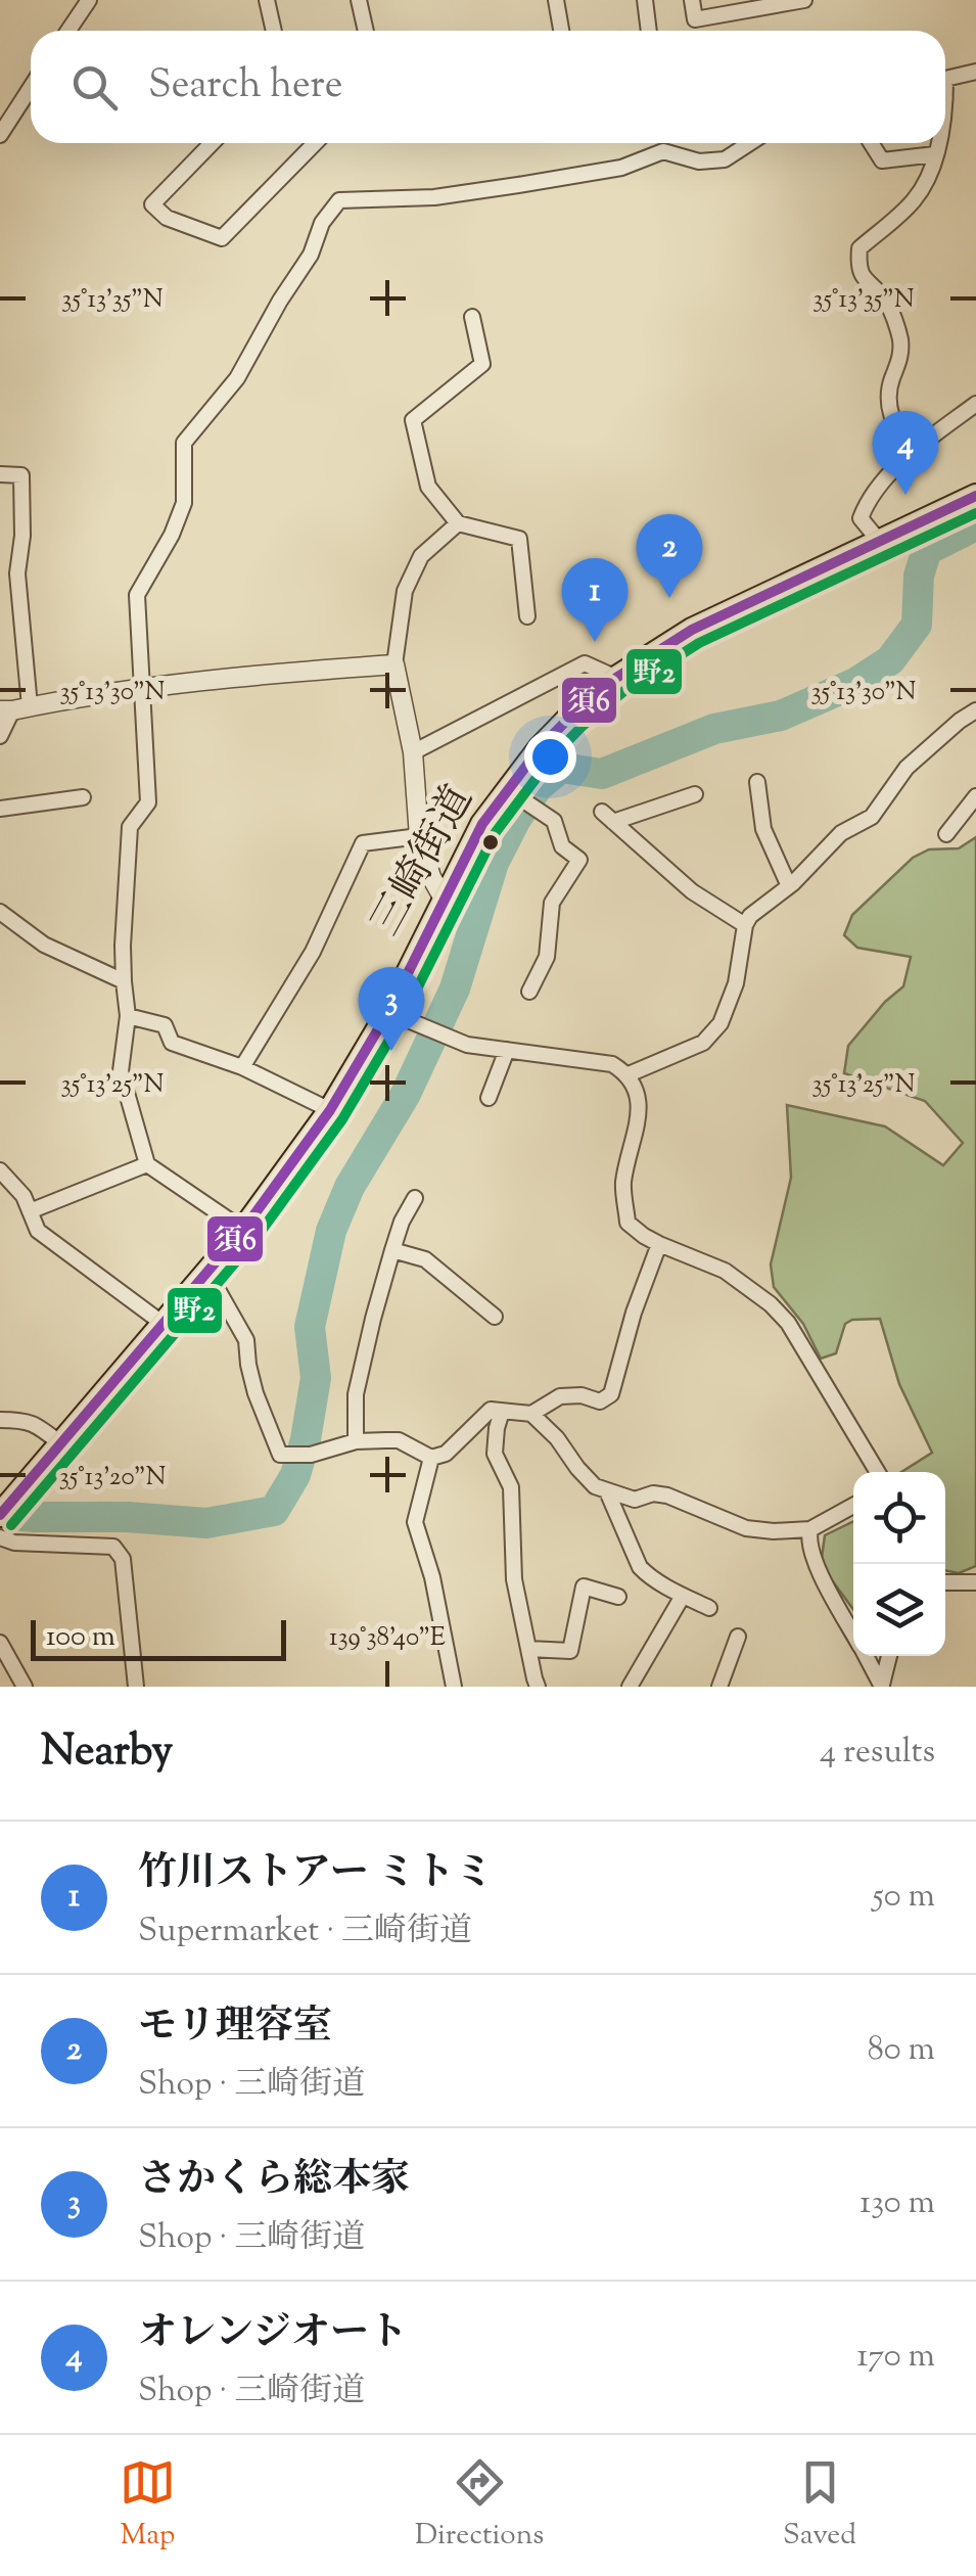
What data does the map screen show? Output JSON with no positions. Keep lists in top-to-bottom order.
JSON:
{
  "streets": {
    "main road": ["三崎街道"]
  },
  "lines": ["transit line 須6", "transit line 野2"],
  "scale_bar": "100 m",
  "page": {
    "search": "Search here",
    "pins": [
      "4",
      "2",
      "1",
      "3"
    ],
    "scale": "100 m",
    "heading": ["Nearby", "4 results"],
    "list": [
      {
        "mark": "1",
        "name": "竹川ストアー ミトミ",
        "note": "Supermarket · 三崎街道",
        "value": "50 m"
      },
      {
        "mark": "2",
        "name": "モリ理容室",
        "note": "Shop · 三崎街道",
        "value": "80 m"
      },
      {
        "mark": "3",
        "name": "さかくら総本家",
        "note": "Shop · 三崎街道",
        "value": "130 m"
      },
      {
        "mark": "4",
        "name": "オレンジオート",
        "note": "Shop · 三崎街道",
        "value": "170 m"
      }
    ],
    "nav": ["Map", "Directions", "Saved"]
  },
  "coordinates": [
    "35°13'35\"N",
    "35°13'30\"N",
    "35°13'25\"N",
    "35°13'20\"N",
    "139°38'40\"E"
  ]
}
